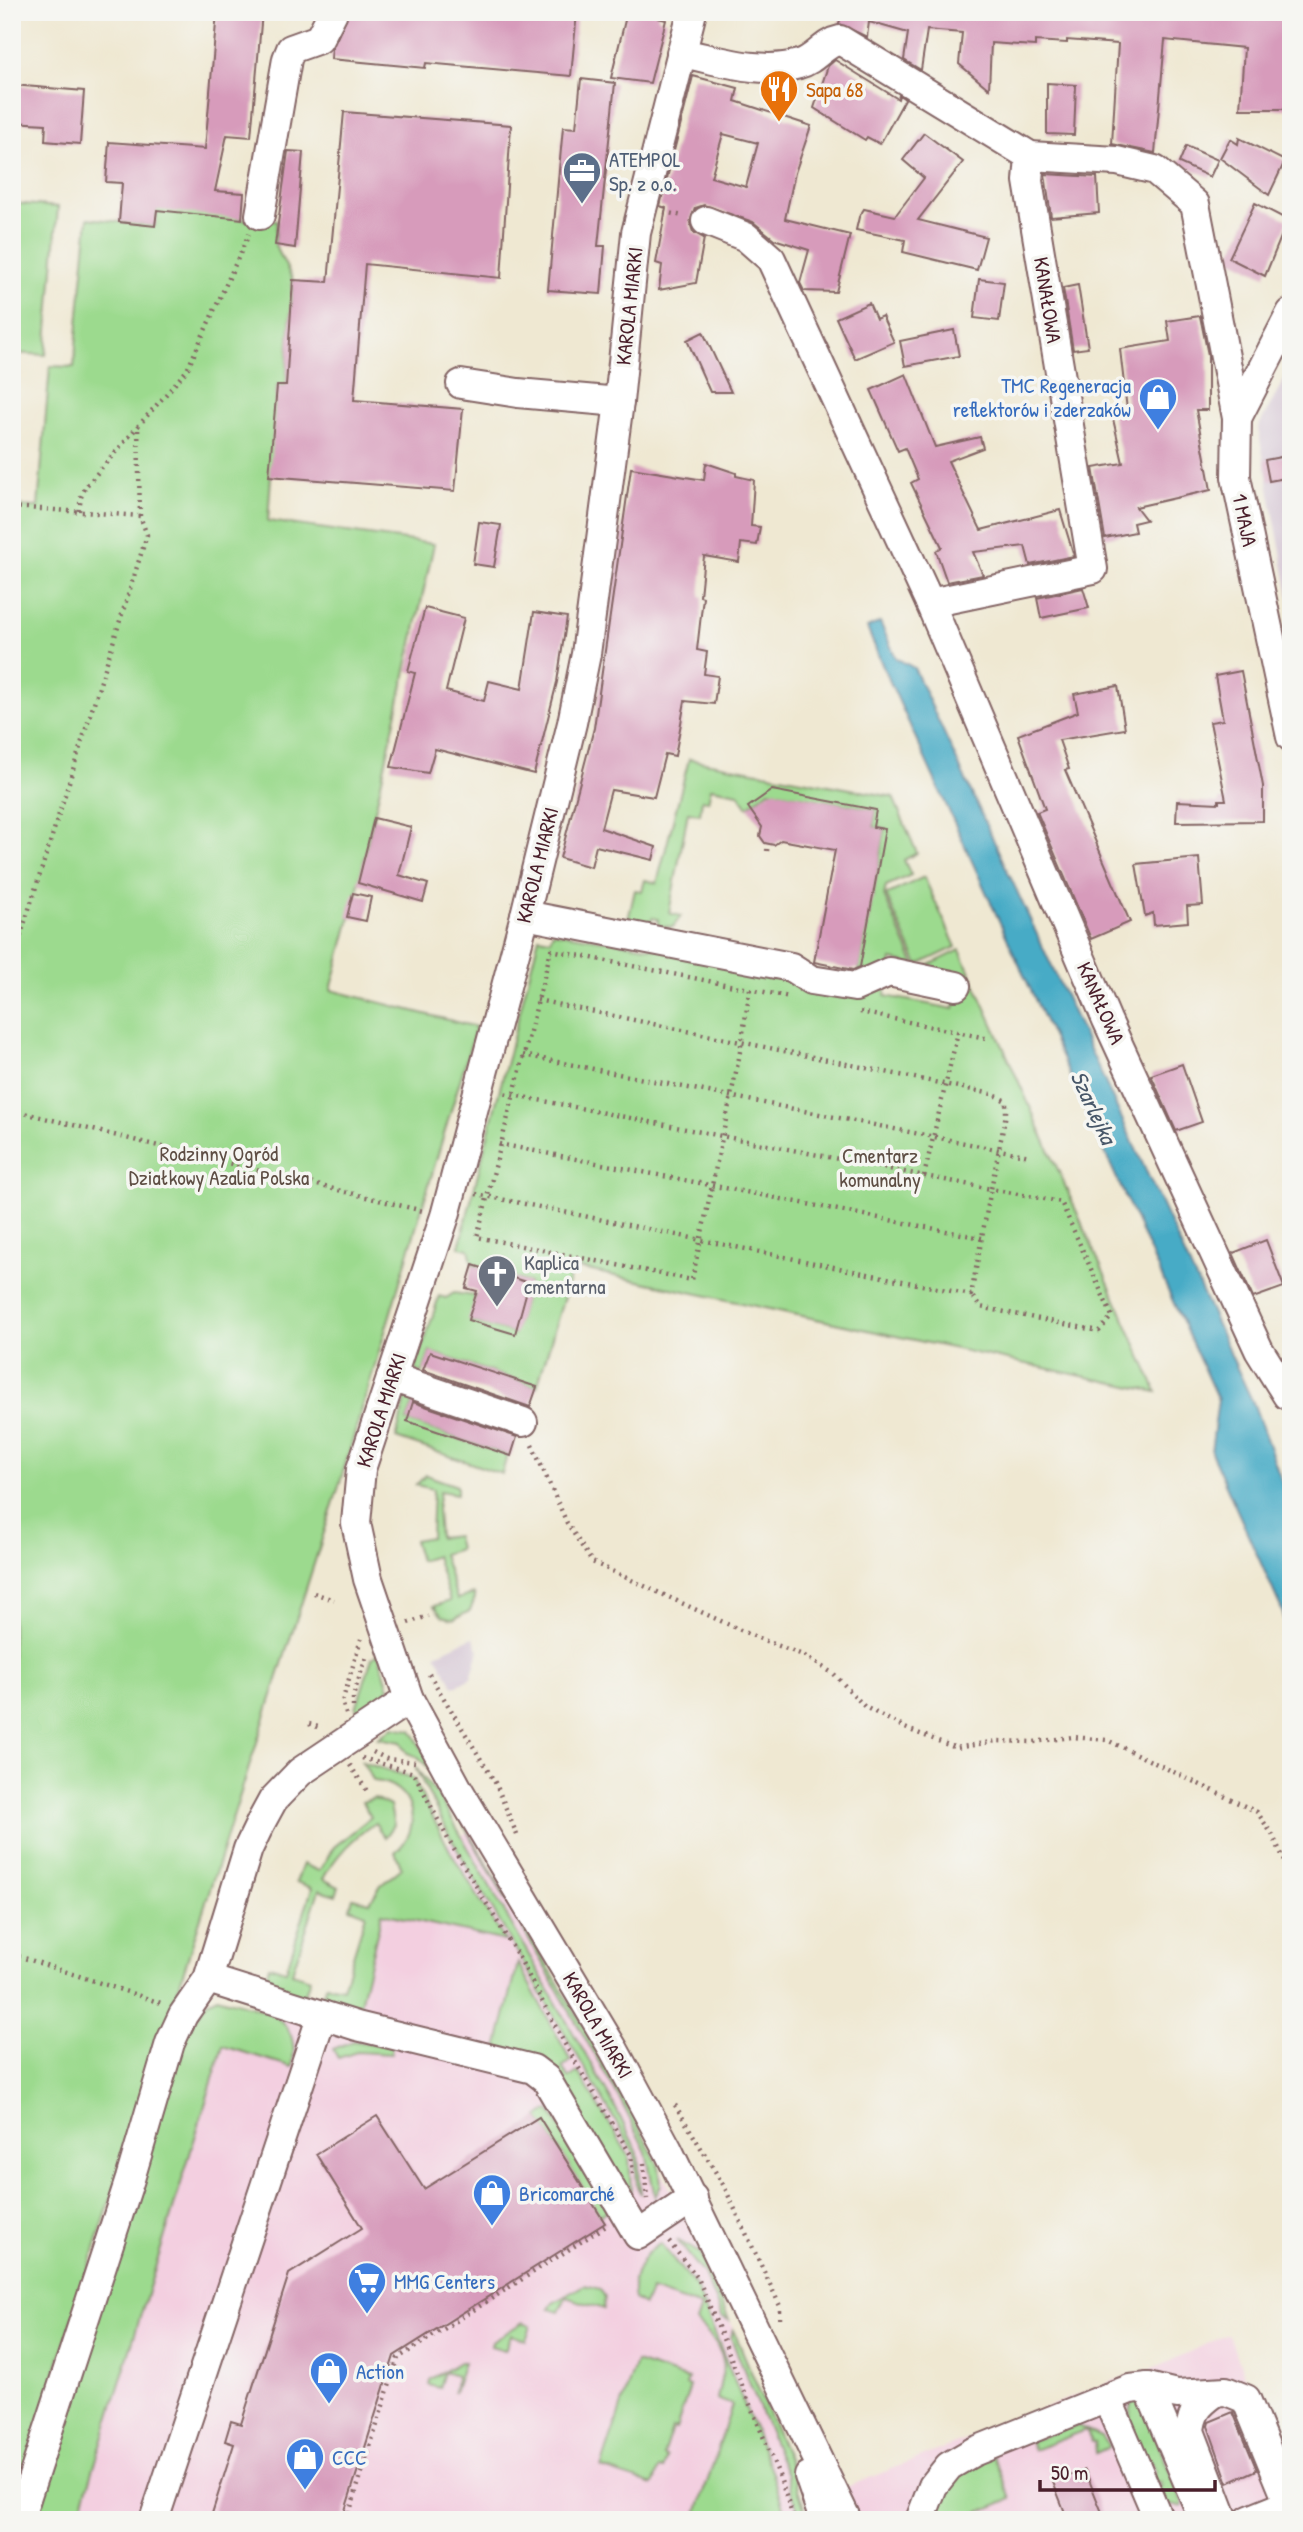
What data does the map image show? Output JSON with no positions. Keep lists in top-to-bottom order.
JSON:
{
  "streets": {
    "street": ["KANAŁOWA", "KAROLA MIARKI", "1 MAJA"]
  },
  "water": ["Szarlejka"],
  "parks": ["Rodzinny Ogród Działkowy Azalia Polska", "Cmentarz komunalny"],
  "places": {
    "restaurant": ["Sapa 68"],
    "office": ["ATEMPOL Sp. z o.o."],
    "shop": [
      "TMC Regeneracja reflektorów i zderzaków",
      "Bricomarché",
      "Action",
      "CCC"
    ],
    "church": ["Kaplica cmentarna"],
    "supermarket": ["MMG Centers"]
  },
  "scale_bar": "50 m"
}
